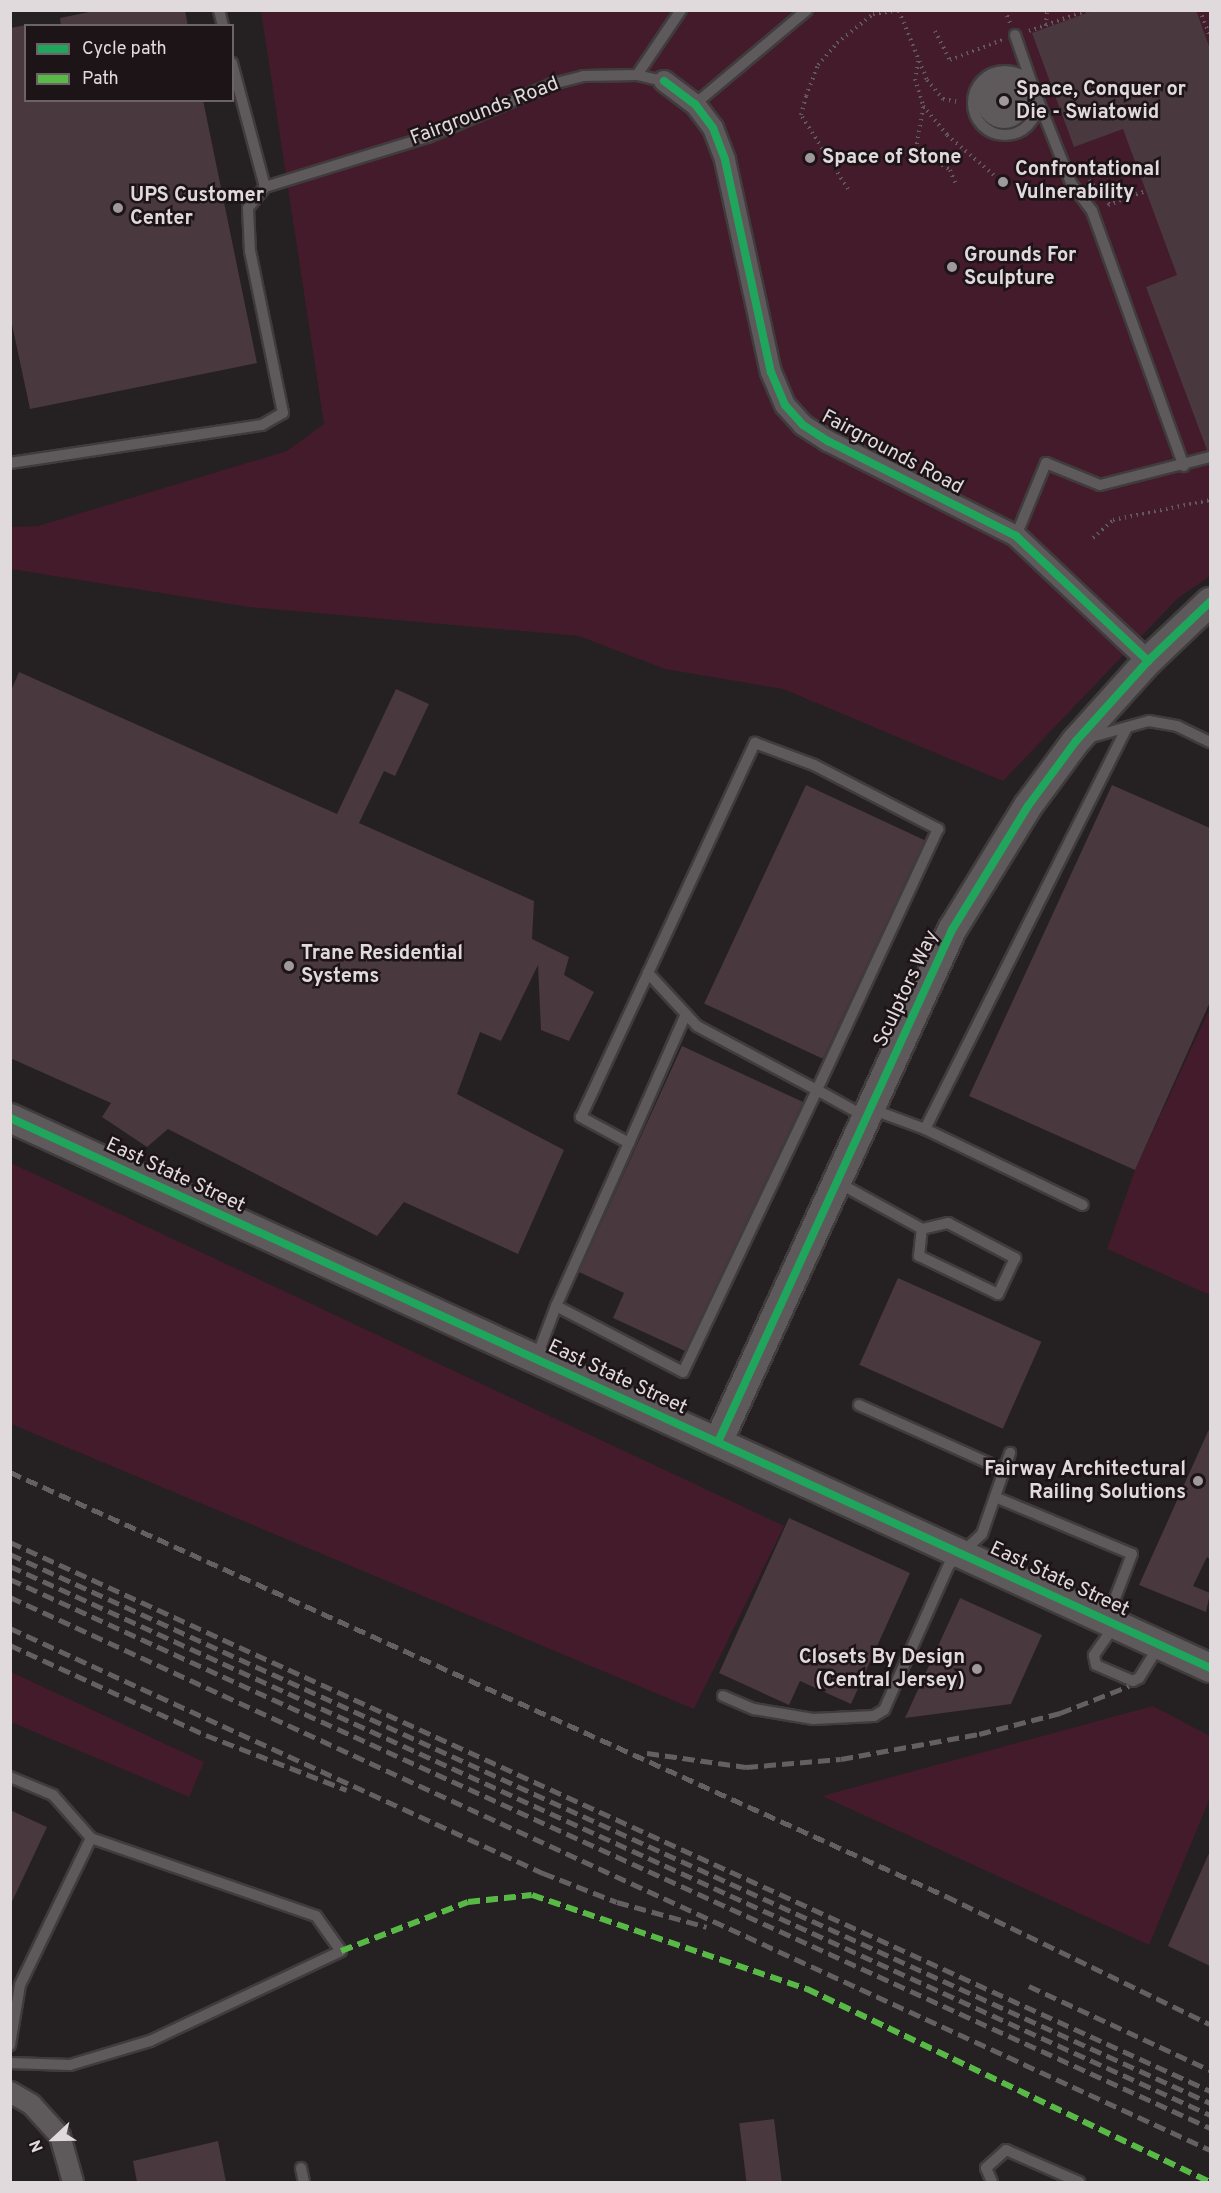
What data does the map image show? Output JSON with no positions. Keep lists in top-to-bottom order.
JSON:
{
  "streets": {
    "street": ["Fairgrounds Road", "Sculptors Way", "East State Street"]
  },
  "crossings": [
    ["Fairgrounds Road", "Sculptors Way"],
    ["Sculptors Way", "East State Street"]
  ],
  "places": [
    "Space, Conquer or Die - Swiatowid",
    "Space of Stone",
    "Confrontational Vulnerability",
    "UPS Customer Center",
    "Grounds For Sculpture",
    "Trane Residential Systems",
    "Fairway Architectural Railing Solutions",
    "Closets By Design (Central Jersey)"
  ],
  "legend": ["Cycle path", "Path"],
  "north": "left"
}
